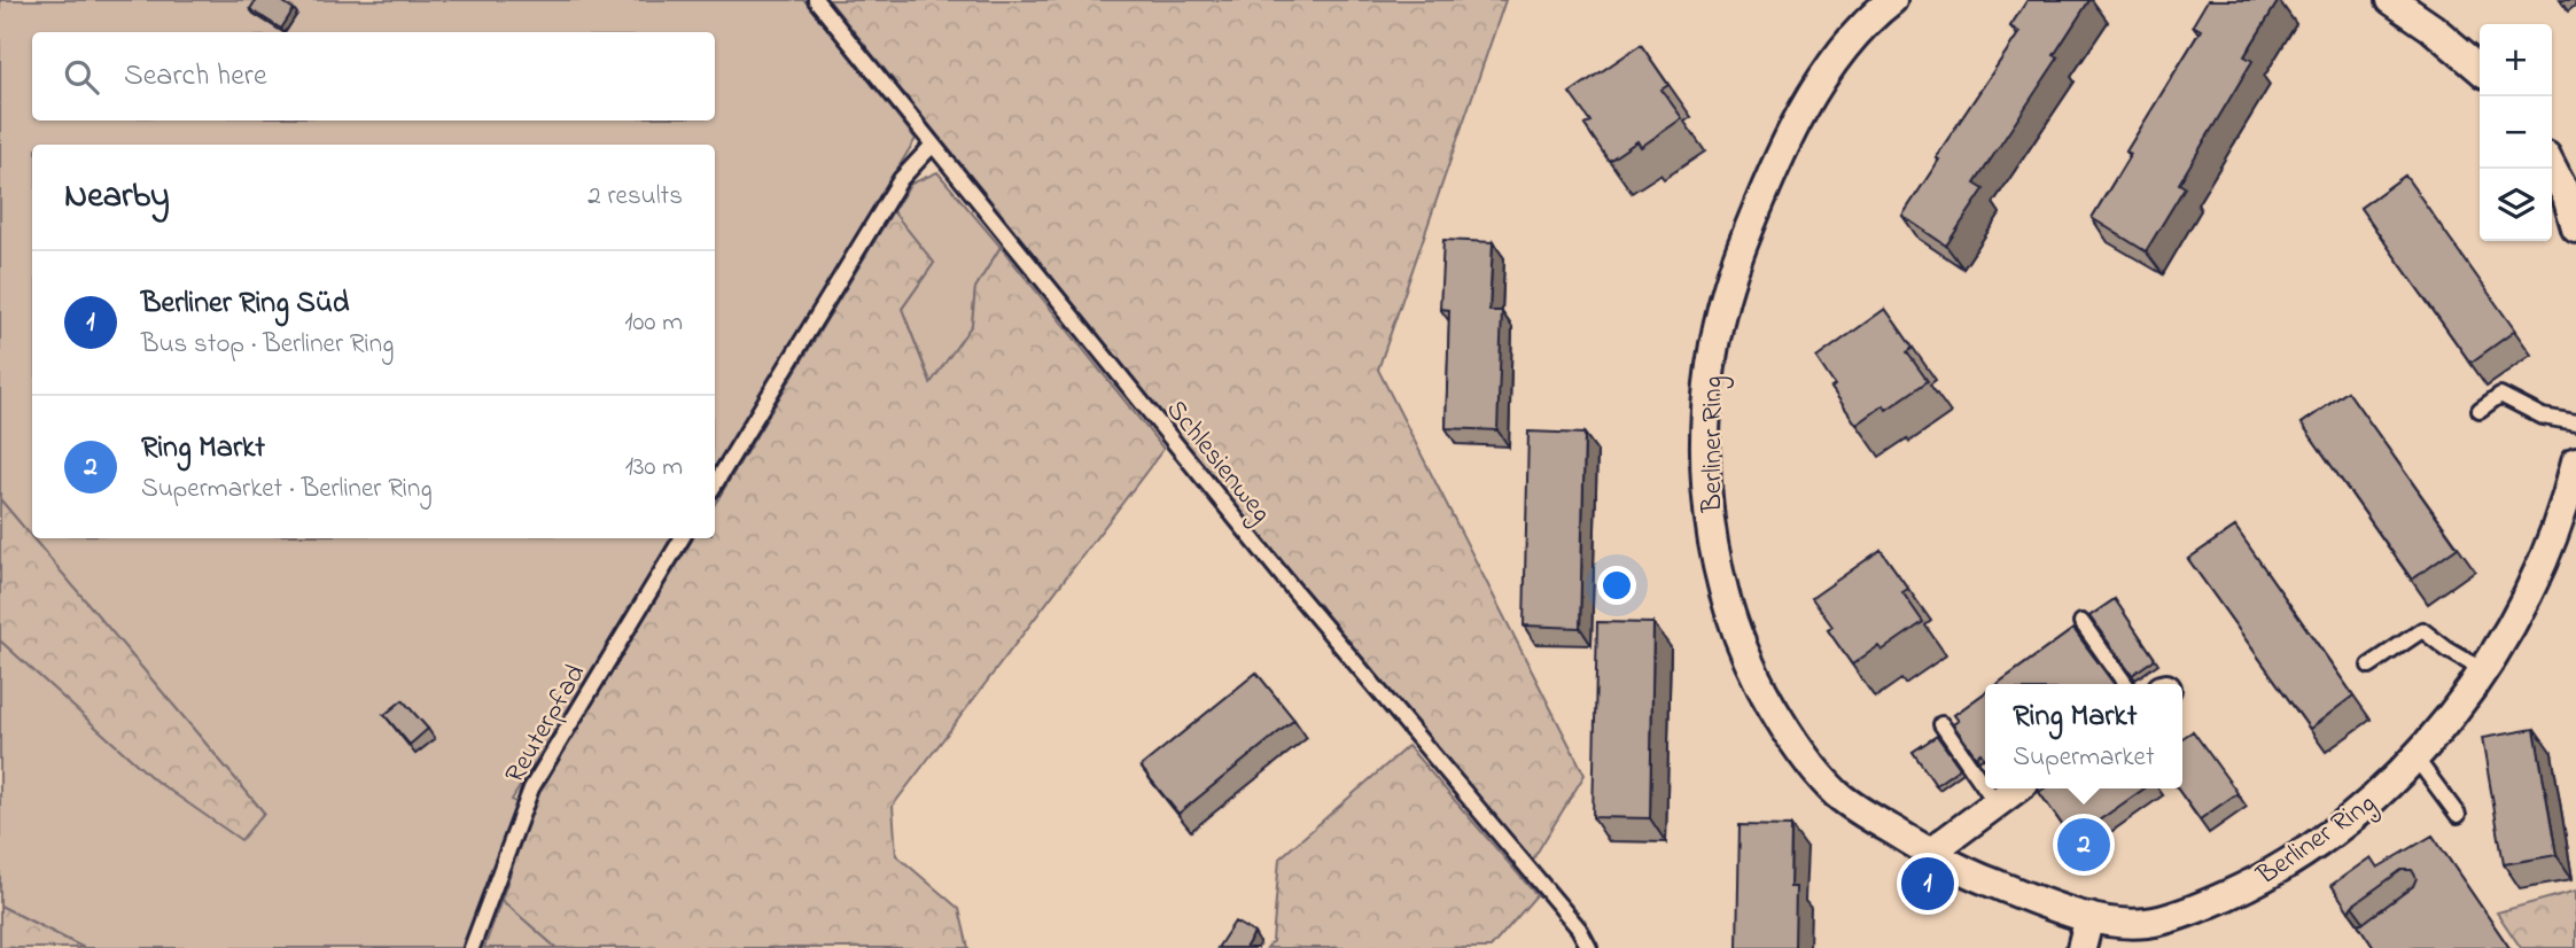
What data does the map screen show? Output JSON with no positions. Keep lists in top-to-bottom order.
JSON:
{
  "streets": {
    "street": ["Berliner Ring"],
    "lane": ["Schlesienweg", "Reuterpfad"]
  },
  "page": {
    "map_buttons": ["+", "−"],
    "search": "Search here",
    "heading": ["Nearby", "2 results"],
    "list": [
      {
        "mark": "1",
        "name": "Berliner Ring Süd",
        "note": "Bus stop · Berliner Ring",
        "value": "100 m"
      },
      {
        "mark": "2",
        "name": "Ring Markt",
        "note": "Supermarket · Berliner Ring",
        "value": "130 m"
      }
    ],
    "popup": ["Ring Markt", "Supermarket"],
    "pins": ["2", "1"]
  }
}
